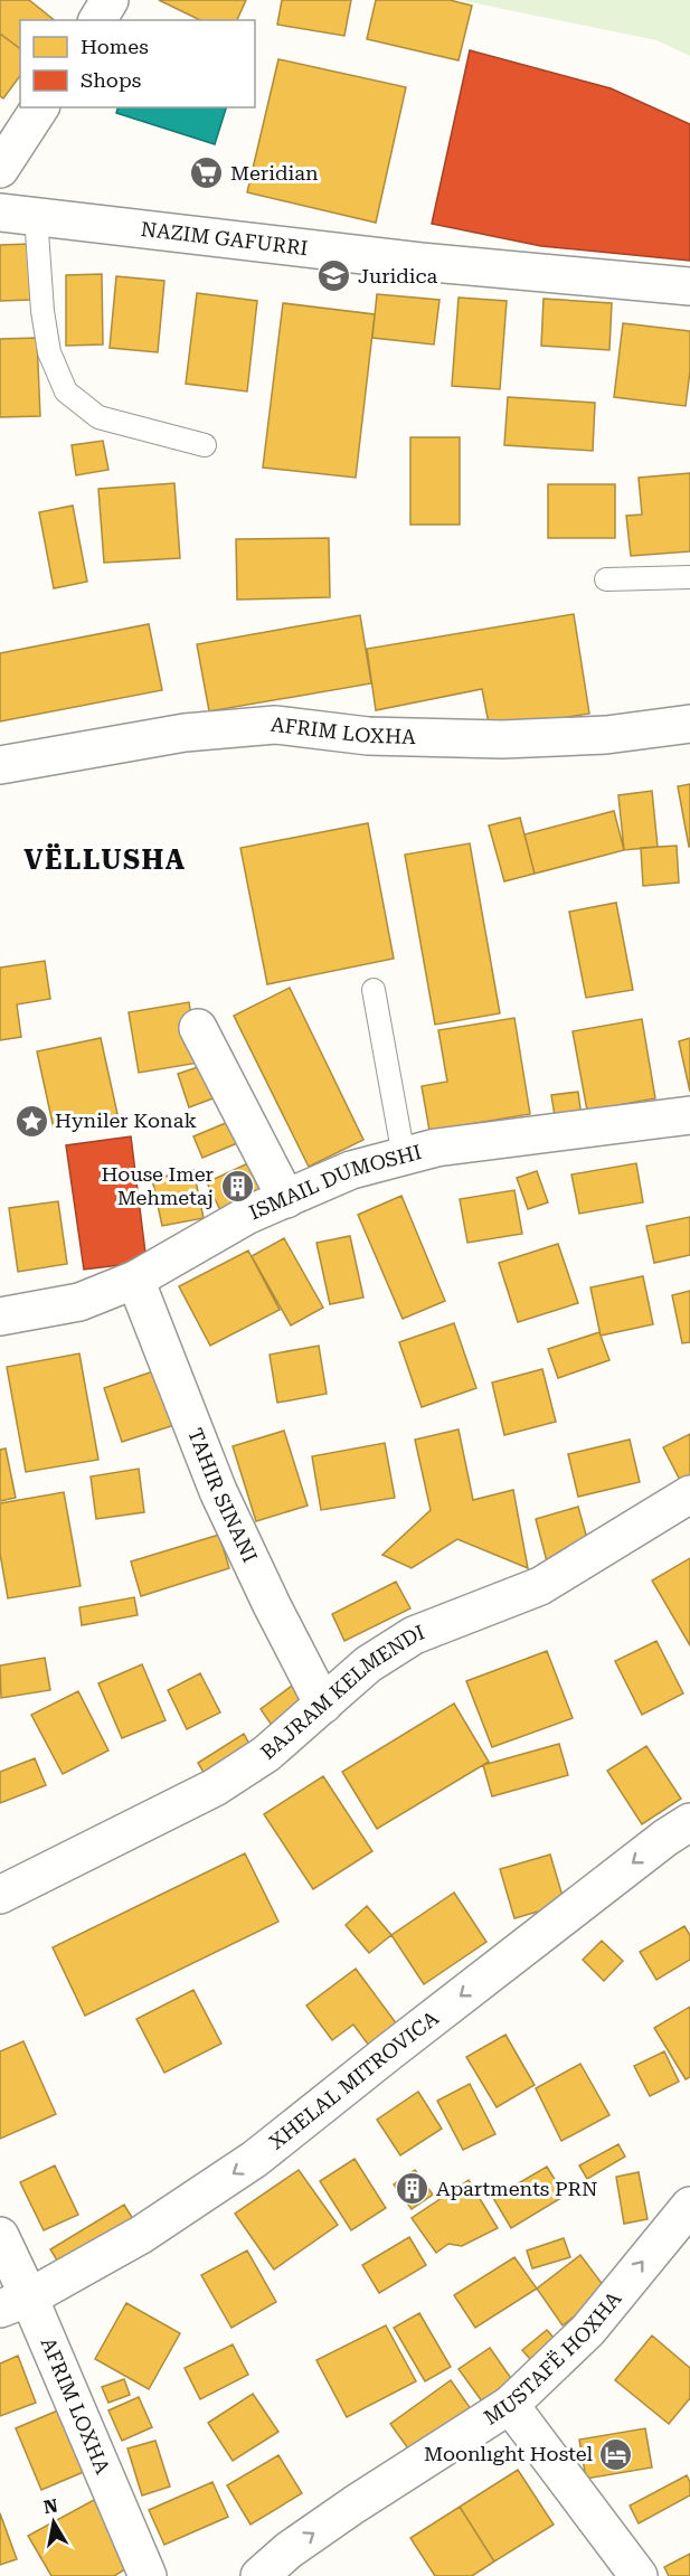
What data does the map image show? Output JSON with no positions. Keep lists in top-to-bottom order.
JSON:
{
  "streets": {
    "street": [
      "NAZIM GAFURRI",
      "AFRIM LOXHA",
      "ISMAIL DUMOSHI",
      "TAHIR SINANI",
      "BAJRAM KELMENDI",
      "XHELAL MITROVICA",
      "MUSTAFË HOXHA"
    ]
  },
  "crossings": [
    ["AFRIM LOXHA", "XHELAL MITROVICA"],
    ["ISMAIL DUMOSHI", "TAHIR SINANI"],
    ["TAHIR SINANI", "BAJRAM KELMENDI"]
  ],
  "one_way": ["XHELAL MITROVICA", "MUSTAFË HOXHA"],
  "districts": ["VËLLUSHA"],
  "places": {
    "supermarket": ["Meridian"],
    "school or university": ["Juridica"],
    "place": ["Hyniler Konak"],
    "building": ["House Imer Mehmetaj", "Apartments PRN"],
    "hotel": ["Moonlıght Hostel"]
  },
  "legend": ["Homes", "Shops"],
  "north": "top"
}
